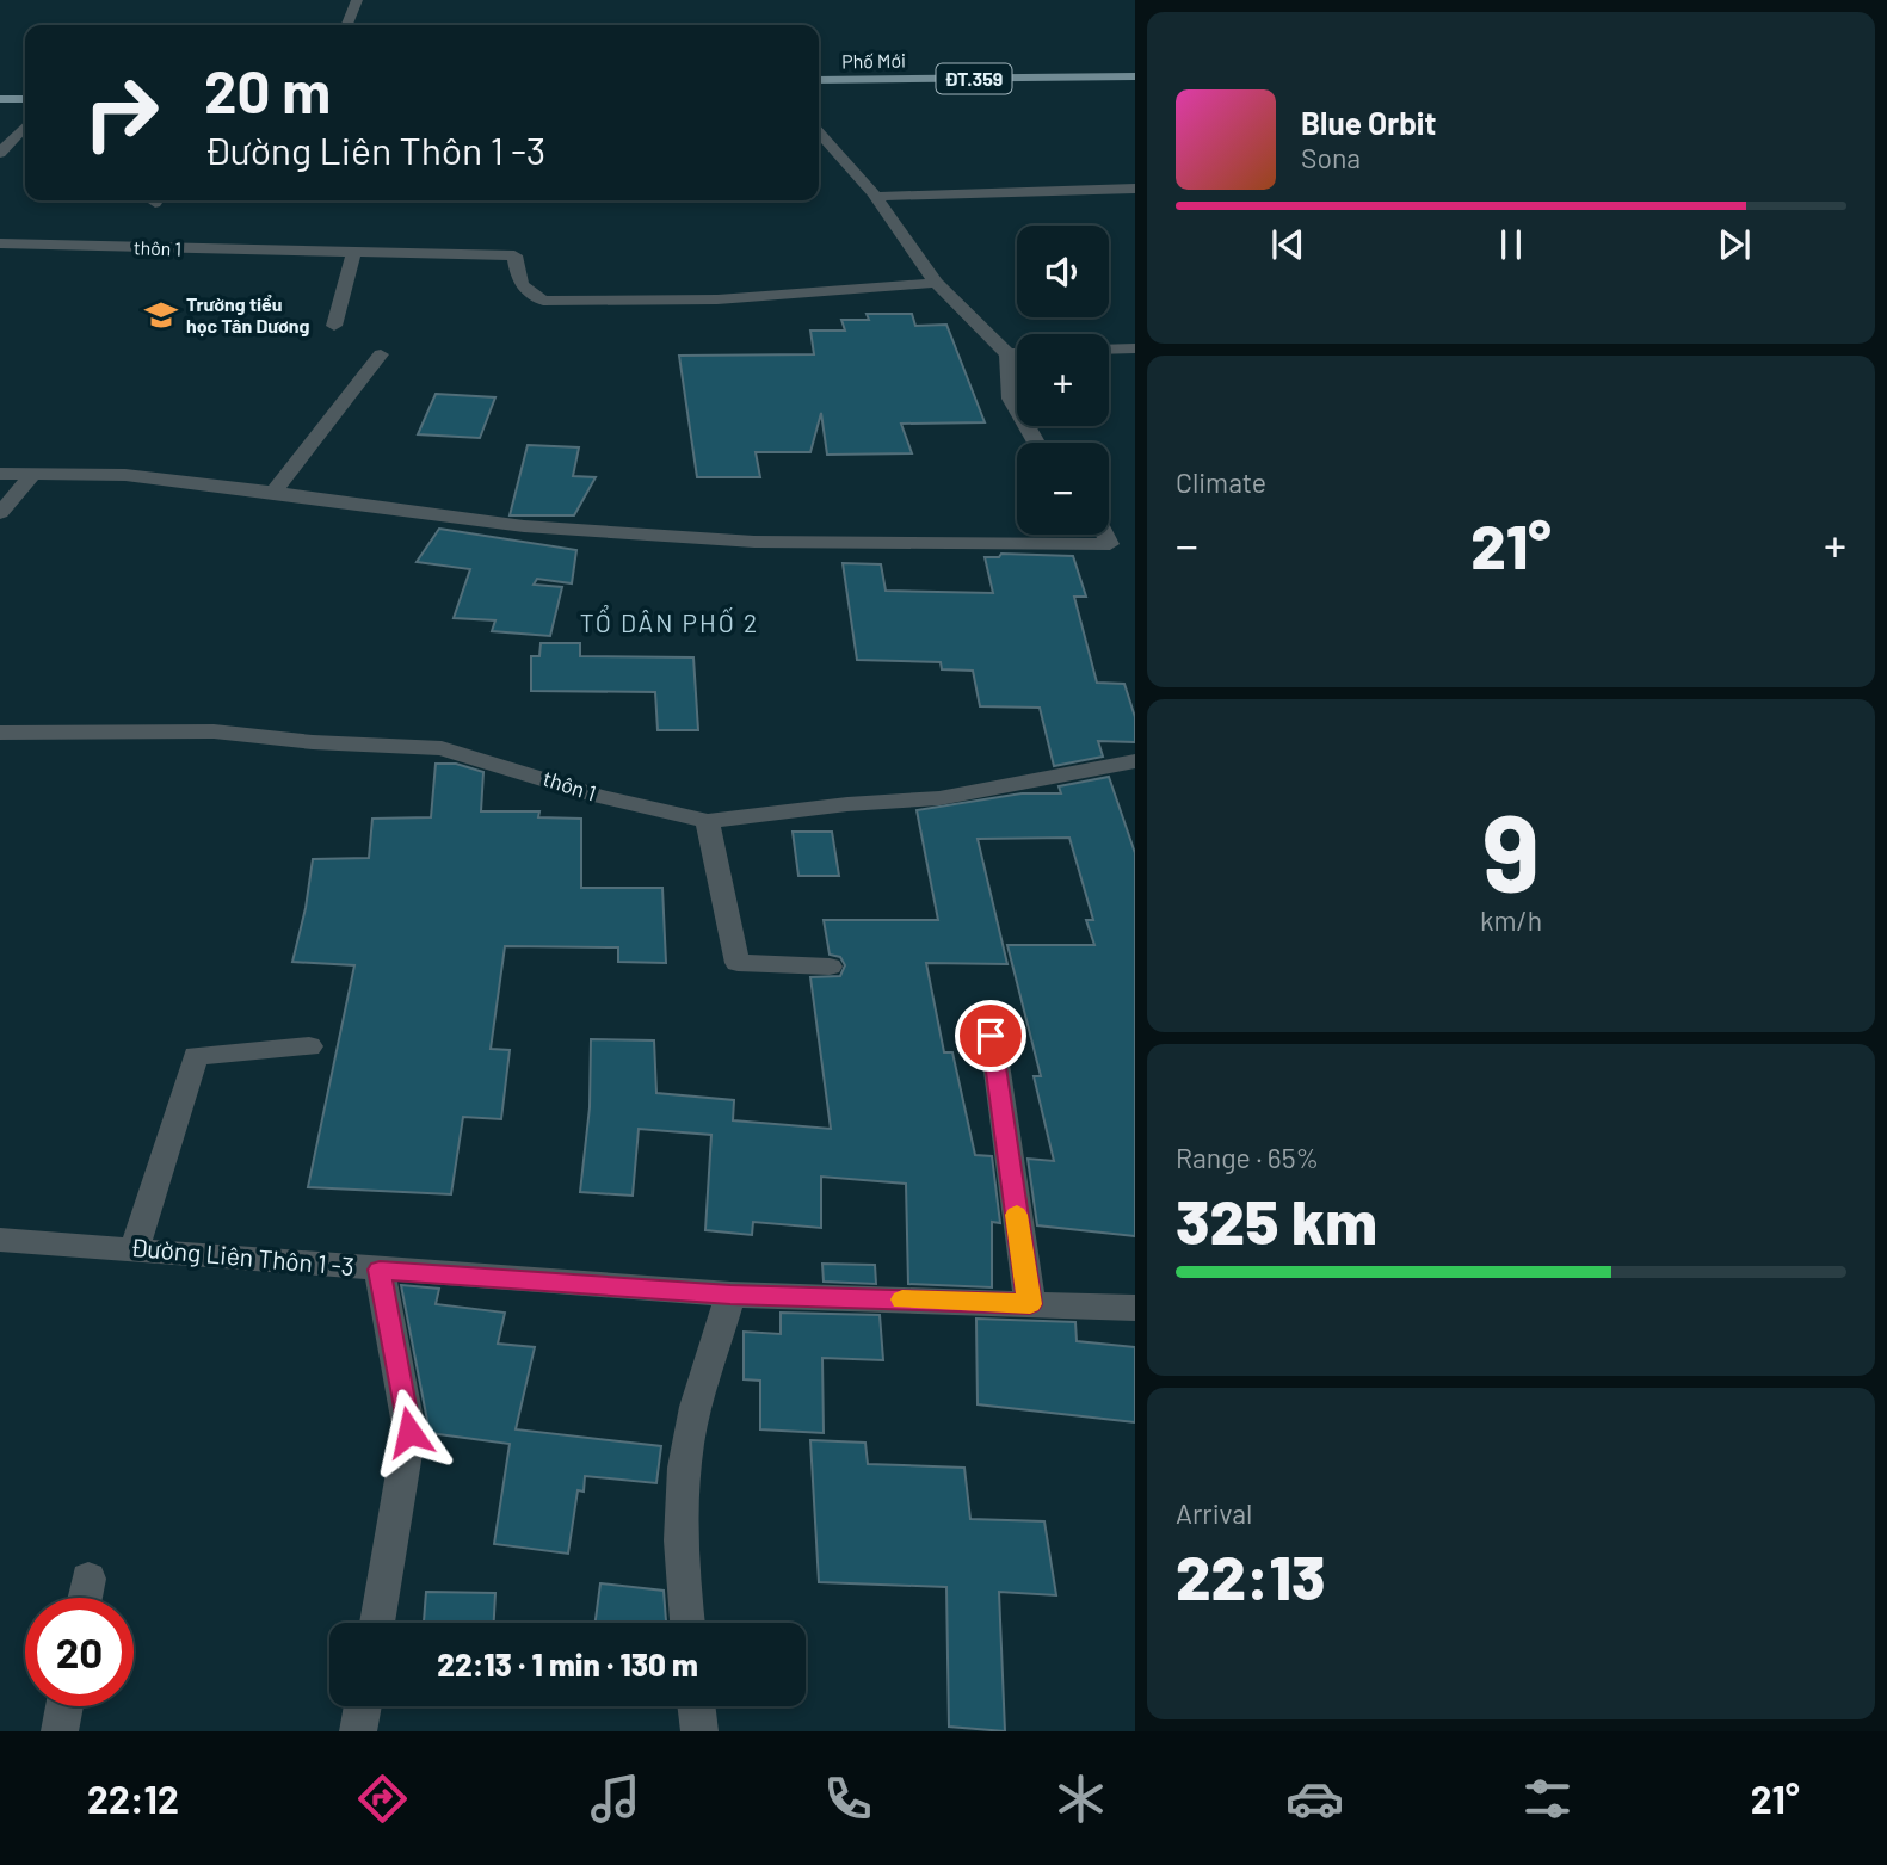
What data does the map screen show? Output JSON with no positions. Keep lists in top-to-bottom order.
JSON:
{
  "streets": {
    "main road": ["Phố Mới", "ĐT.359"],
    "street": ["thôn 1", "Đường Liên Thôn 1 -3"]
  },
  "districts": ["TỔ DÂN PHỐ 2"],
  "places": {
    "school or university": ["Trường tiểu học Tân Dương"]
  },
  "page": {
    "turn": ["20 m", "Đường Liên Thôn 1 -3"],
    "song": ["Blue Orbit", "Sona"],
    "map_buttons": ["+", "−"],
    "tile": [
      "Climate",
      ["9", "km/h"],
      ["Range · 65%", "325 km"],
      ["Arrival", "22:13"]
    ],
    "heat": ["−", "21°", "+"],
    "limit": "20",
    "trip": "22:13 · 1 min · 130 m",
    "tabs": ["22:12", "21°"]
  }
}
